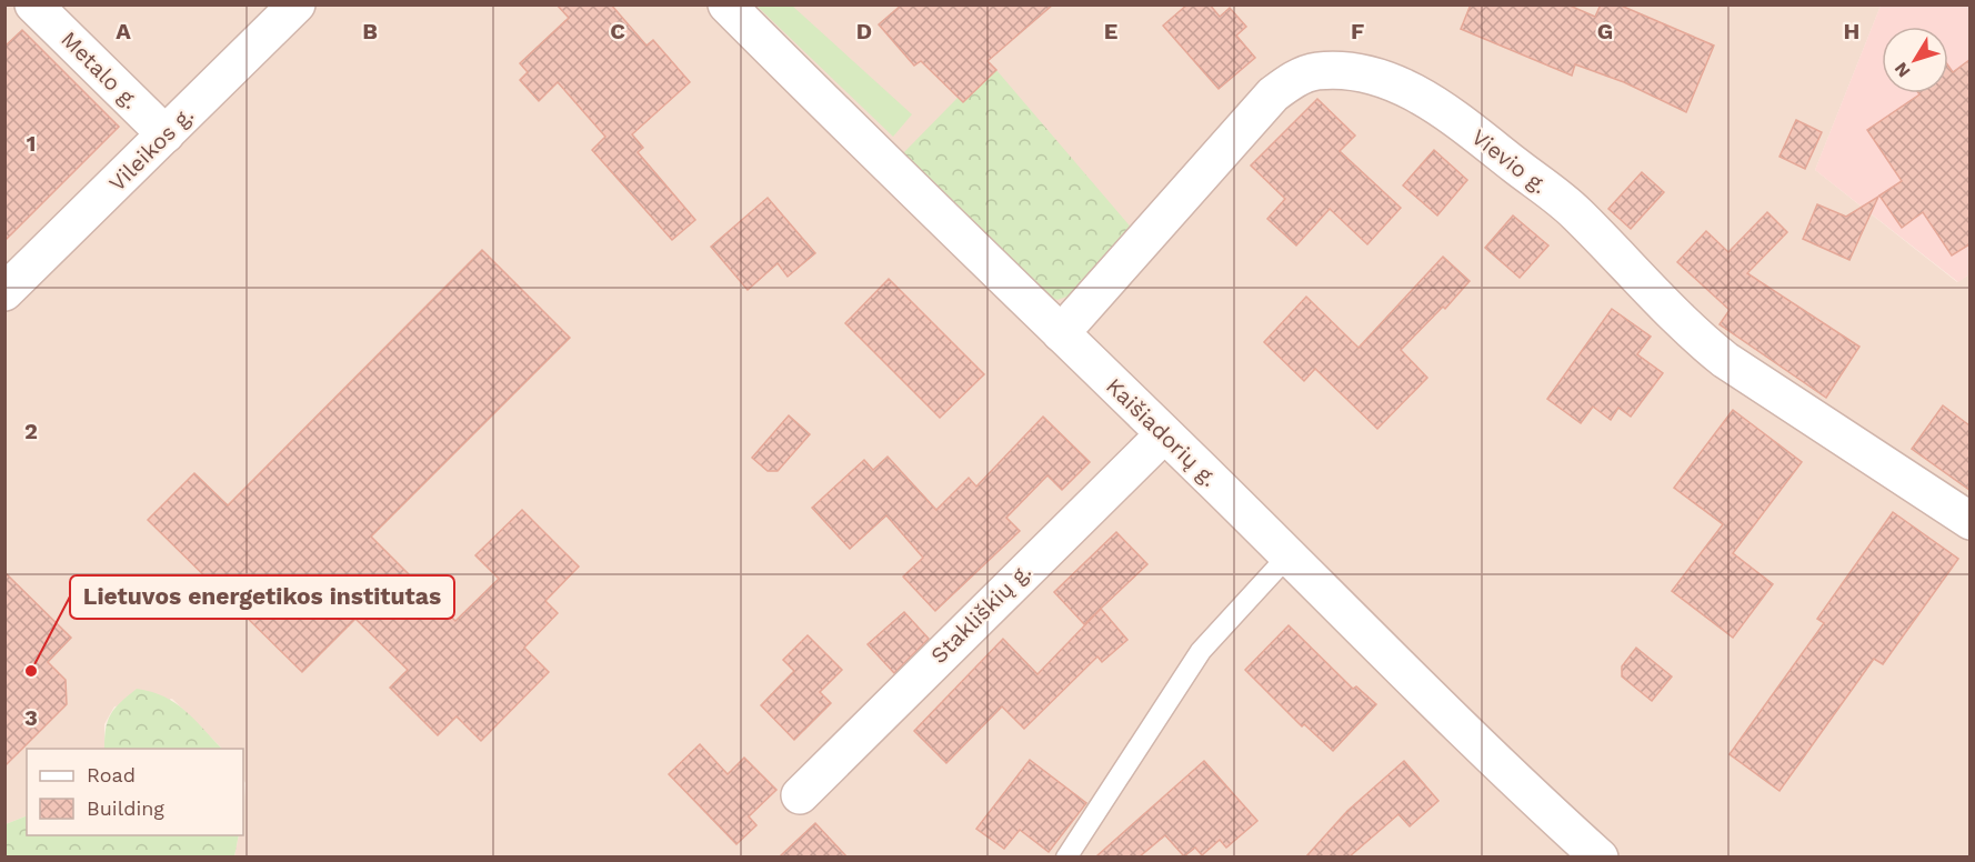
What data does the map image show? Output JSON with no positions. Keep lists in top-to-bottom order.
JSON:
{
  "streets": {
    "street": [
      "Metalo g.",
      "Vileikos g.",
      "Vievio g.",
      "Kaišiadorių g.",
      "Stakliškių g."
    ]
  },
  "crossings": [
    ["Metalo g.", "Vileikos g."],
    ["Vievio g.", "Kaišiadorių g."],
    ["Kaišiadorių g.", "Stakliškių g."]
  ],
  "places": ["Lietuvos energetikos institutas"],
  "legend": ["Road", "Building"],
  "north": "bottom left",
  "grid": {
    "columns": [
      "A",
      "B",
      "C",
      "D",
      "E",
      "F",
      "G",
      "H"
    ],
    "rows": ["1", "2", "3"]
  }
}
